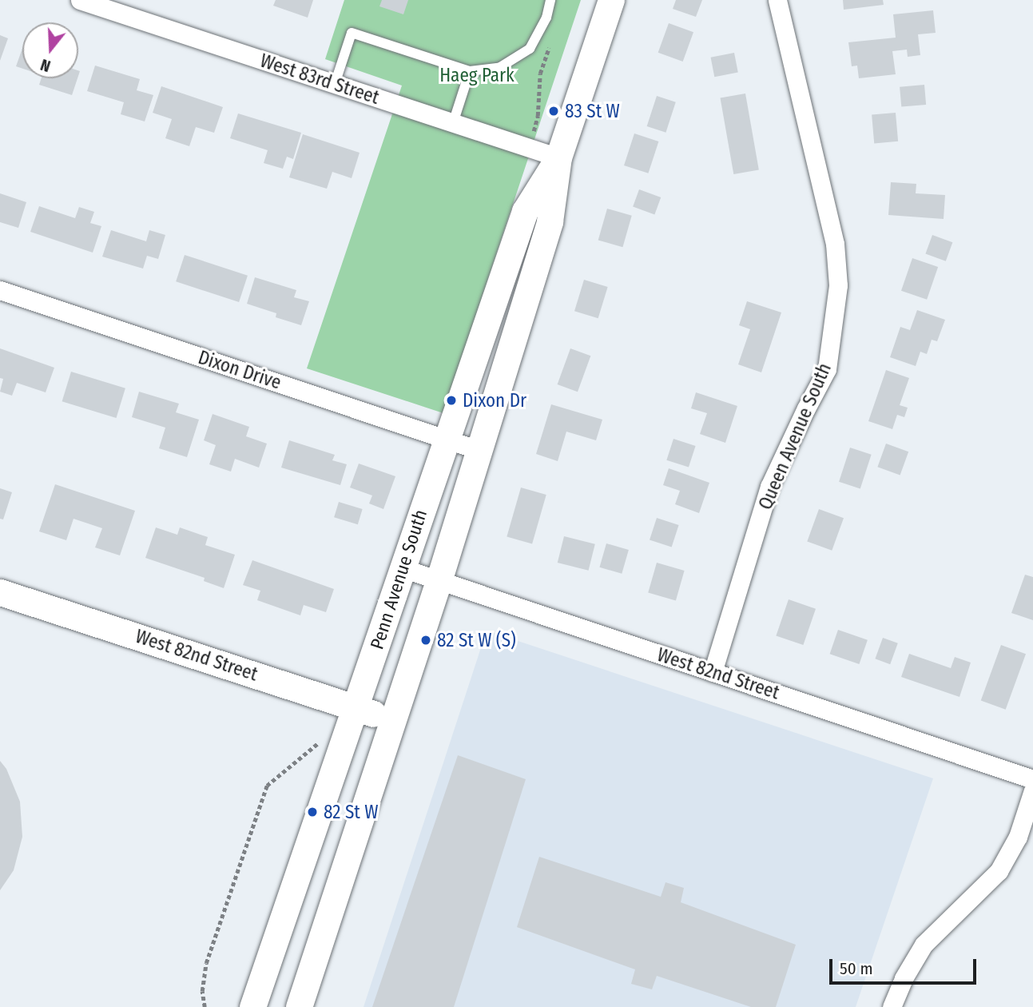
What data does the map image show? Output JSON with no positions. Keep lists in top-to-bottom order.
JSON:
{
  "streets": {
    "main road": ["Penn Avenue South", "West 82nd Street"],
    "street": ["West 83rd Street", "Dixon Drive", "Queen Avenue South"]
  },
  "crossings": [
    ["West 83rd Street", "Penn Avenue South"],
    ["Dixon Drive", "Penn Avenue South"],
    ["Queen Avenue South", "West 82nd Street"],
    ["Penn Avenue South", "West 82nd Street"]
  ],
  "parks": ["Haeg Park"],
  "places": [
    "83 St W",
    "Dixon Dr",
    "82 St W (S)",
    "82 St W"
  ],
  "scale_bar": "50 m",
  "north": "bottom"
}
